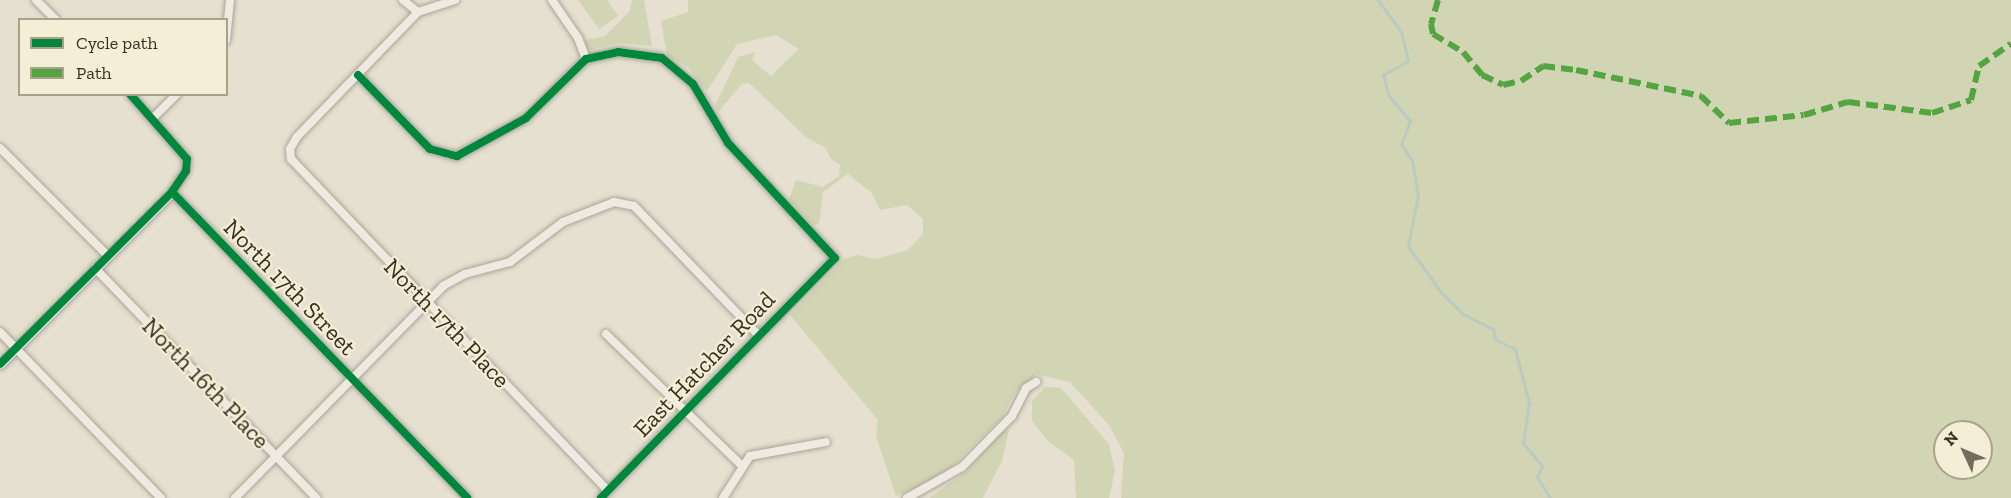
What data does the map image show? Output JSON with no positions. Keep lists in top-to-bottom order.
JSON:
{
  "streets": {
    "street": [
      "North 17th Street",
      "North 17th Place",
      "East Hatcher Road",
      "North 16th Place"
    ]
  },
  "crossings": [
    ["North 17th Place", "East Hatcher Road"]
  ],
  "legend": ["Cycle path", "Path"],
  "north": "top left"
}
